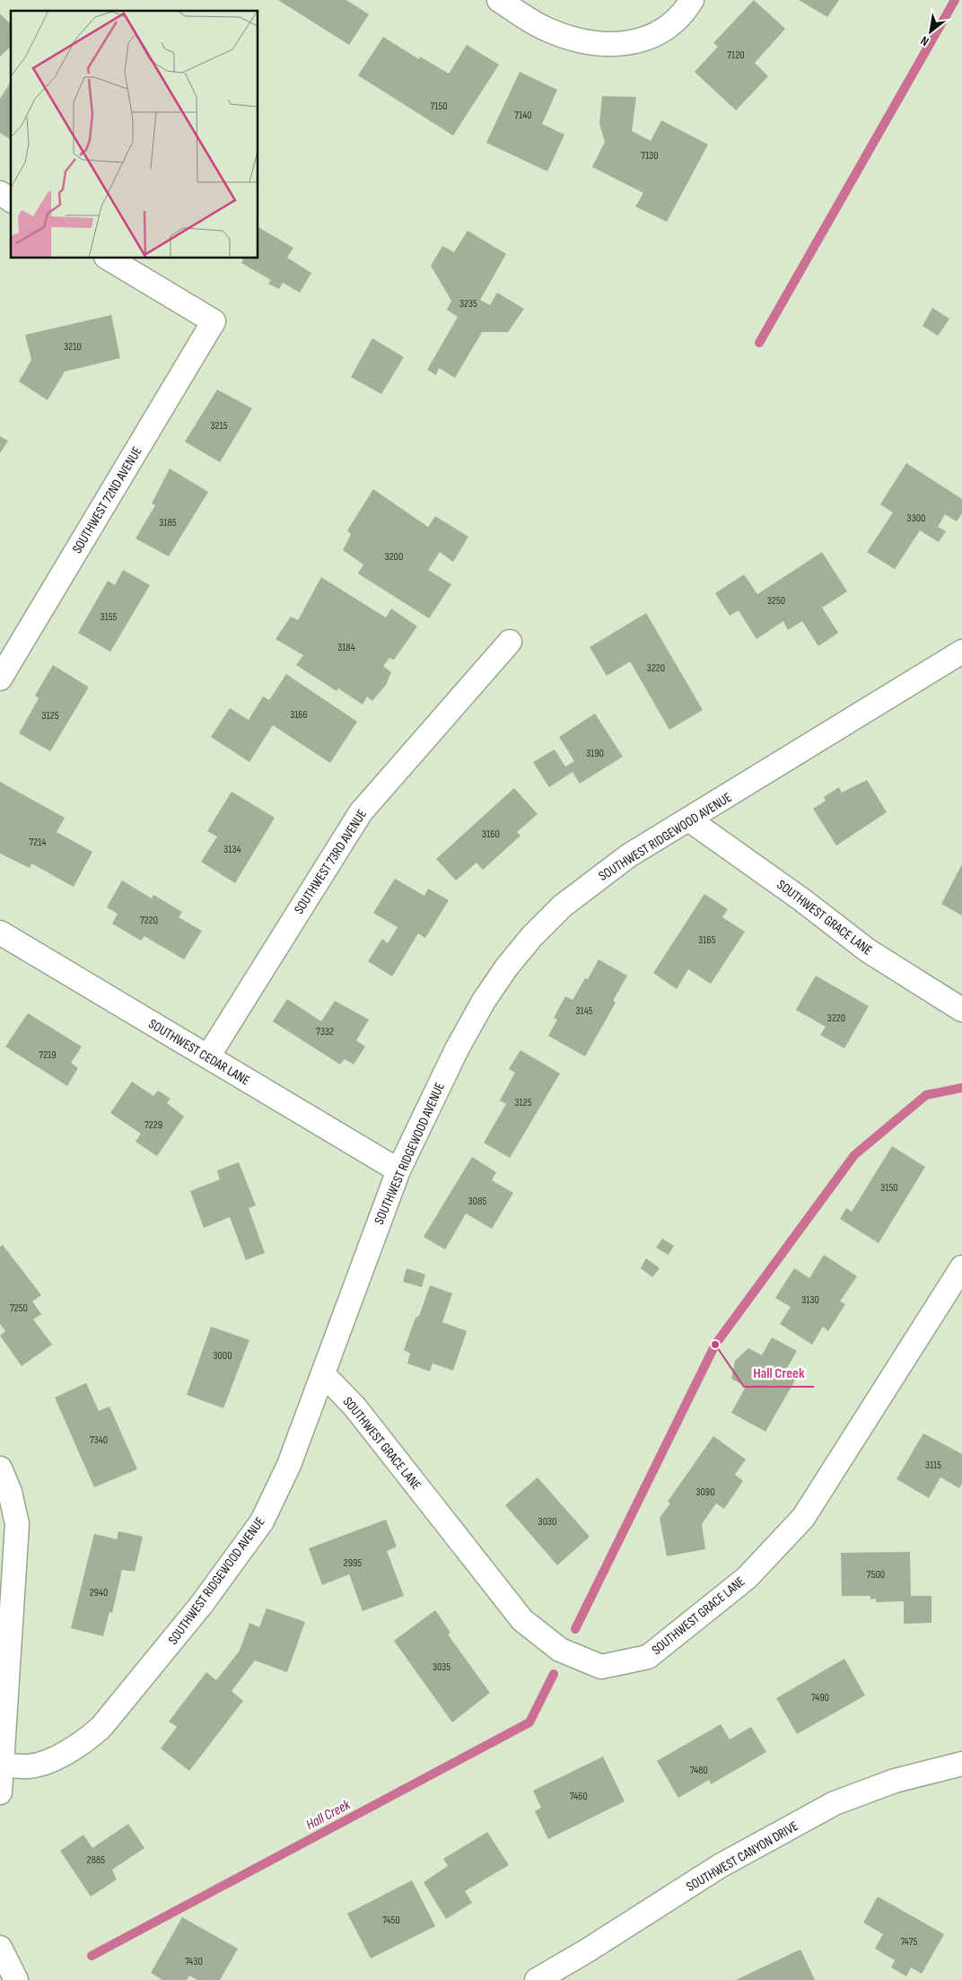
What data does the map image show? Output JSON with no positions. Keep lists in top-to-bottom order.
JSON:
{
  "streets": {
    "street": [
      "SOUTHWEST 72ND AVENUE",
      "SOUTHWEST RIDGEWOOD AVENUE",
      "SOUTHWEST 73RD AVENUE",
      "SOUTHWEST GRACE LANE",
      "SOUTHWEST CEDAR LANE",
      "SOUTHWEST CANYON DRIVE"
    ]
  },
  "crossings": [
    ["SOUTHWEST RIDGEWOOD AVENUE", "SOUTHWEST GRACE LANE"],
    ["SOUTHWEST RIDGEWOOD AVENUE", "SOUTHWEST CEDAR LANE"],
    ["SOUTHWEST 73RD AVENUE", "SOUTHWEST CEDAR LANE"]
  ],
  "water": ["Hall Creek"],
  "places": ["Hall Creek"],
  "house_numbers": [
    "7120",
    "7150",
    "7140",
    "7130",
    "3235",
    "3210",
    "3215",
    "3300",
    "3185",
    "3200",
    "3250",
    "3155",
    "3184",
    "3220",
    "3166",
    "3125",
    "3190",
    "3160",
    "7214",
    "3134",
    "7220",
    "3165",
    "3145",
    "3220",
    "7332",
    "7219",
    "3125",
    "7229",
    "3150",
    "3085",
    "3130",
    "7250",
    "3000",
    "7340",
    "3115",
    "3090",
    "3030",
    "2995",
    "7500",
    "2940",
    "3035",
    "7490",
    "7480",
    "7460",
    "2885",
    "7450",
    "7475",
    "7430"
  ],
  "north": "bottom left"
}
